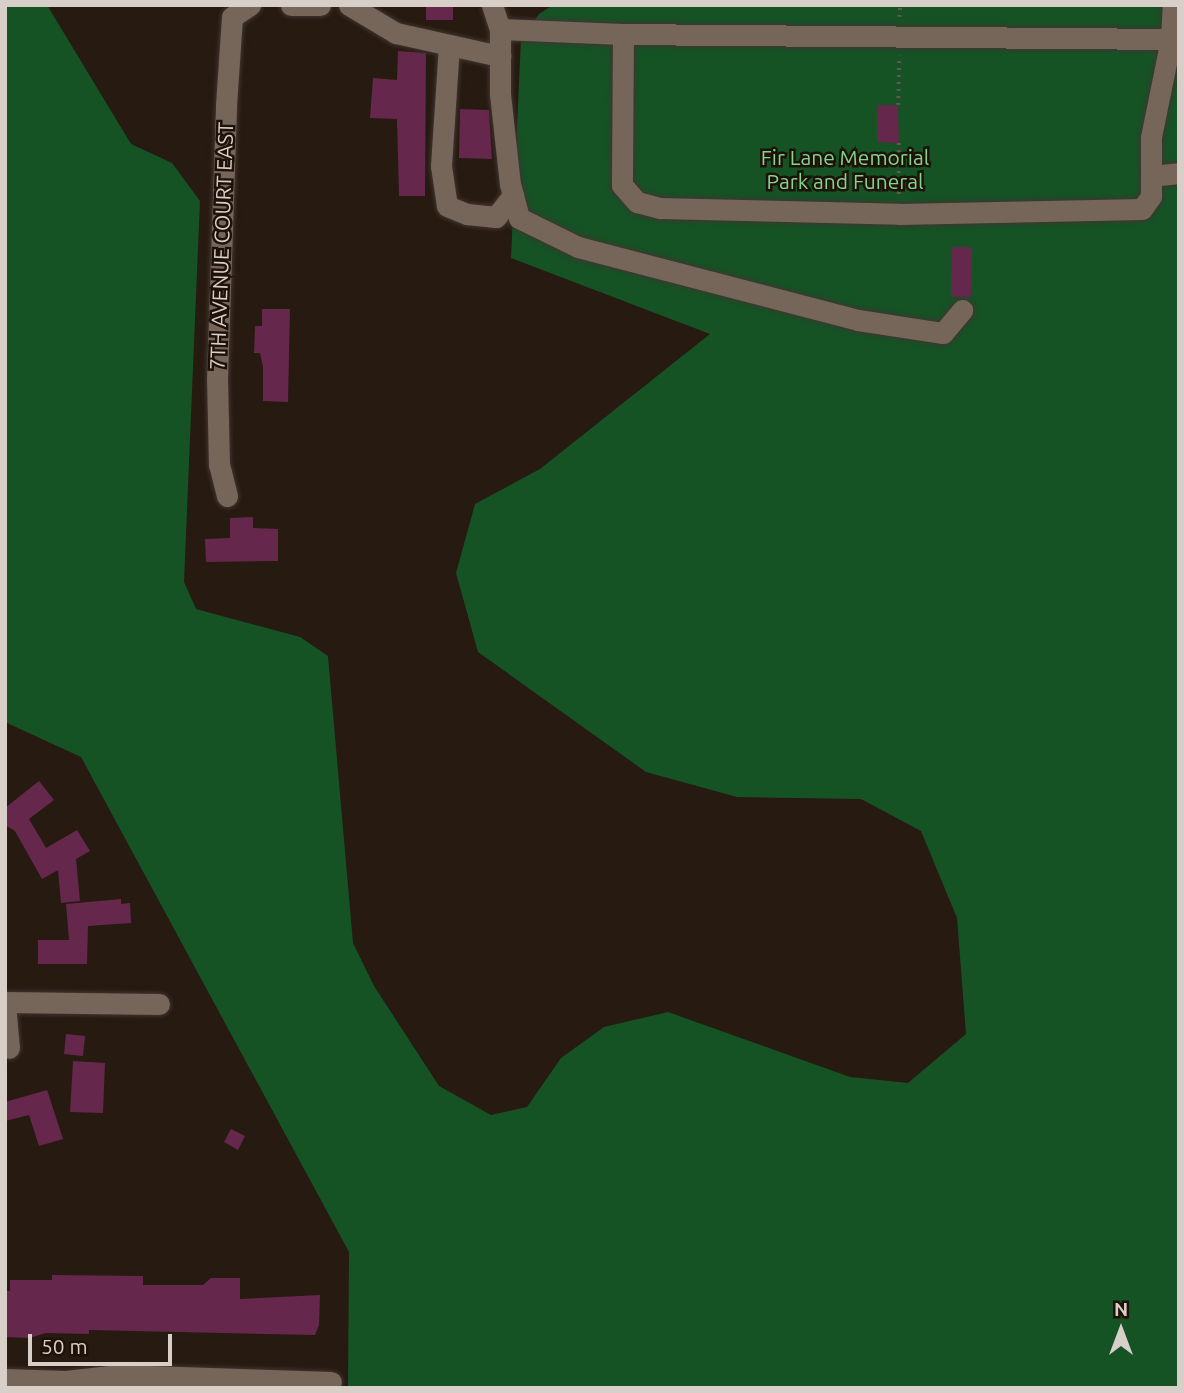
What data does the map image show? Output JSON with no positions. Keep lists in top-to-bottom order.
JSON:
{
  "streets": {
    "street": ["7TH AVENUE COURT EAST"]
  },
  "parks": ["Fir Lane Memorial Park and Funeral"],
  "scale_bar": "50 m",
  "north": "top"
}
